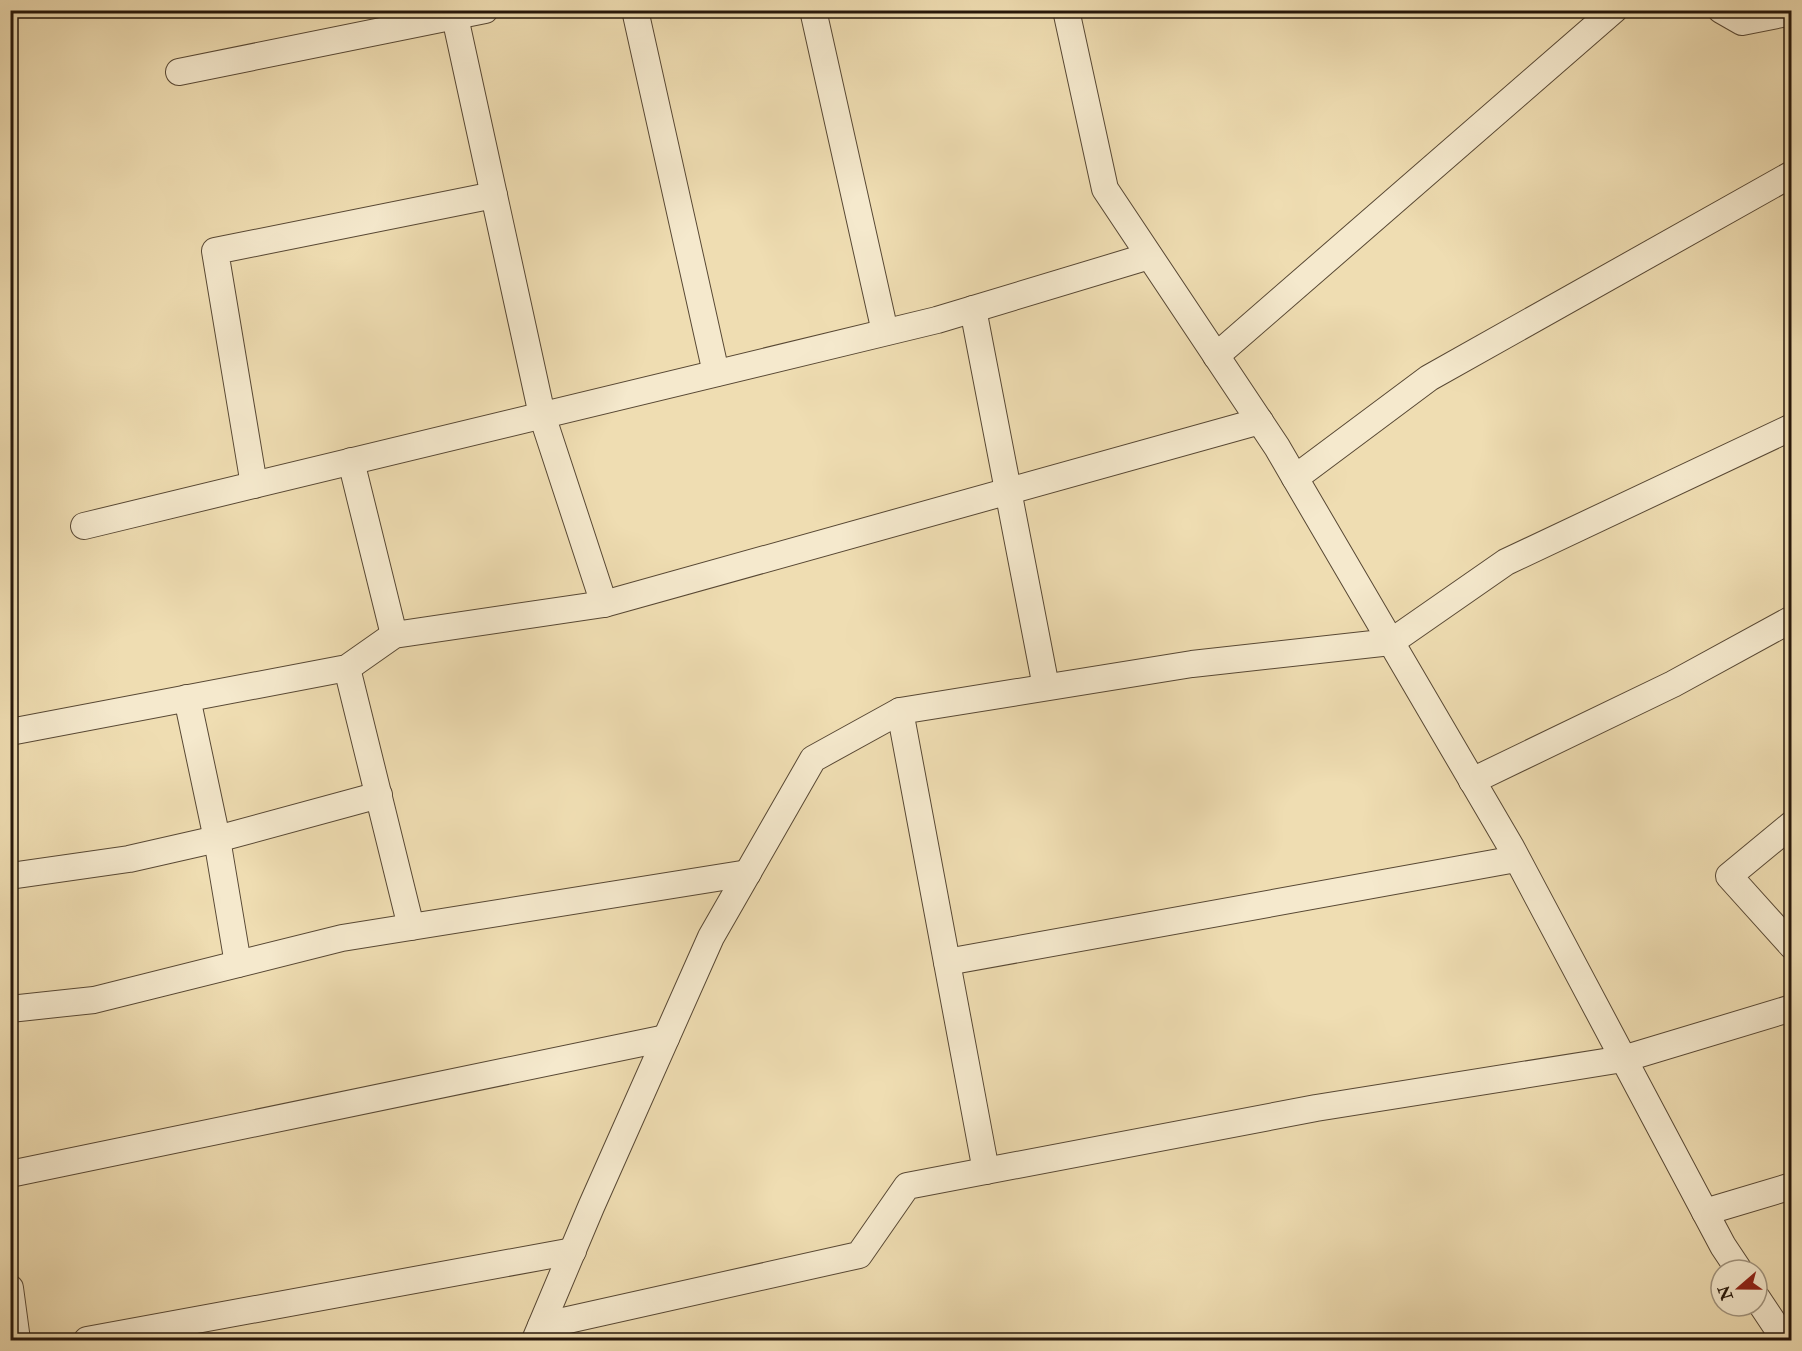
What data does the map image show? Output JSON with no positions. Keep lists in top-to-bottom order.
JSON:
{
  "north": "left"
}
